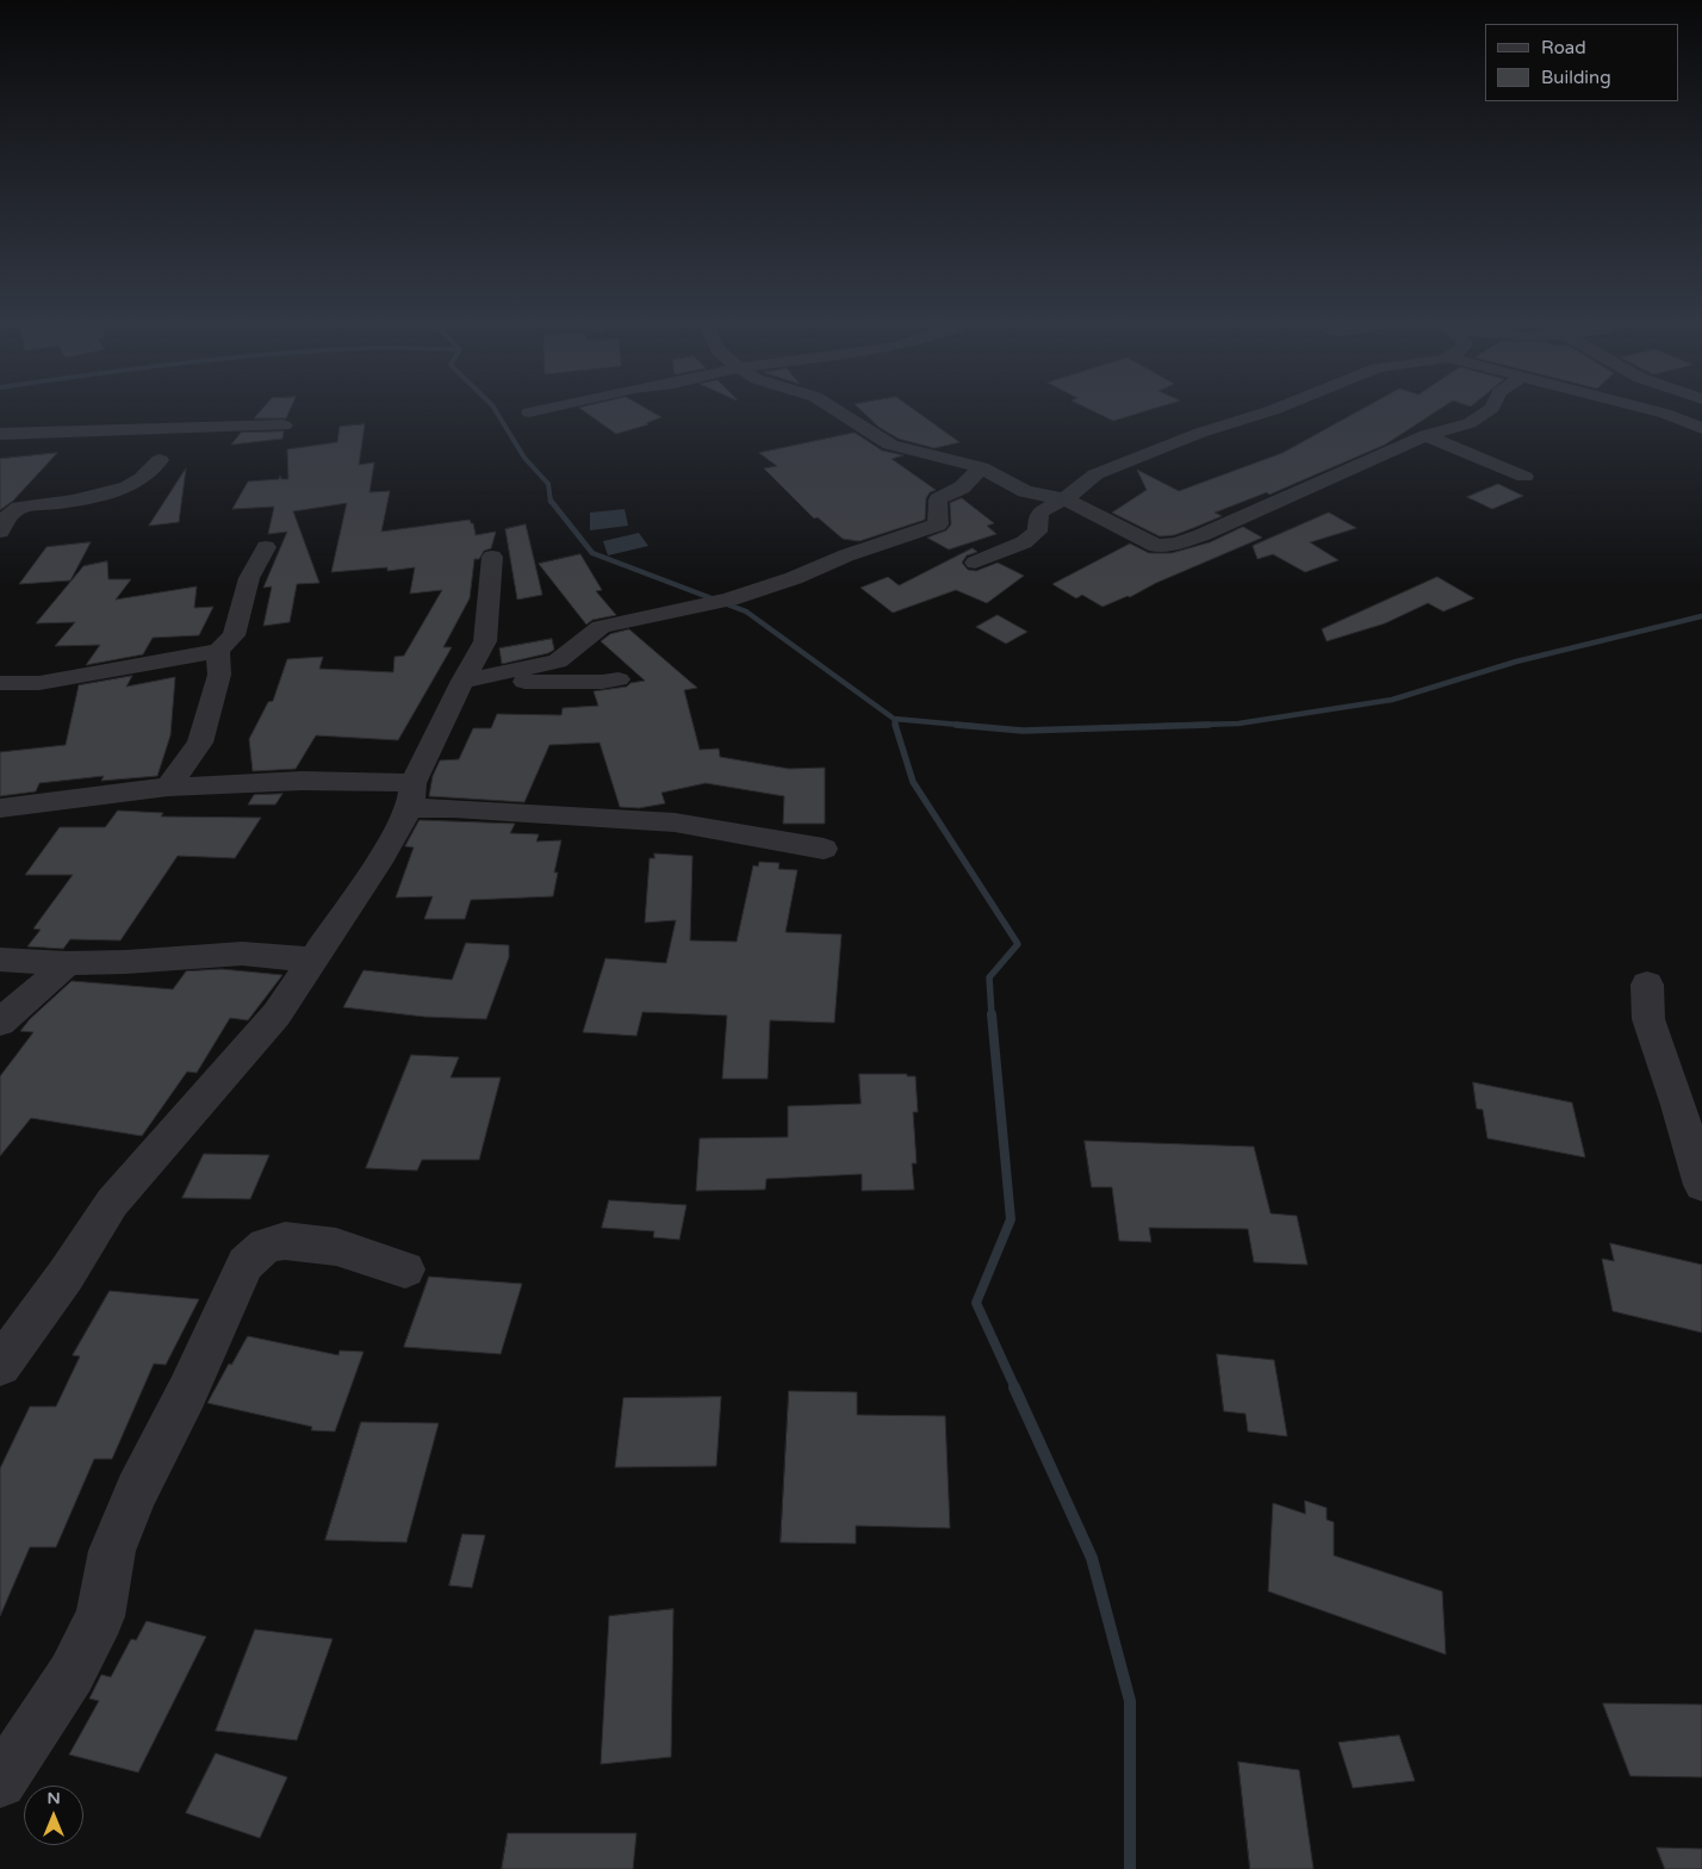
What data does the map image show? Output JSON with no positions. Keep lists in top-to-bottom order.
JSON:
{
  "legend": ["Road", "Building"],
  "north": "top"
}
